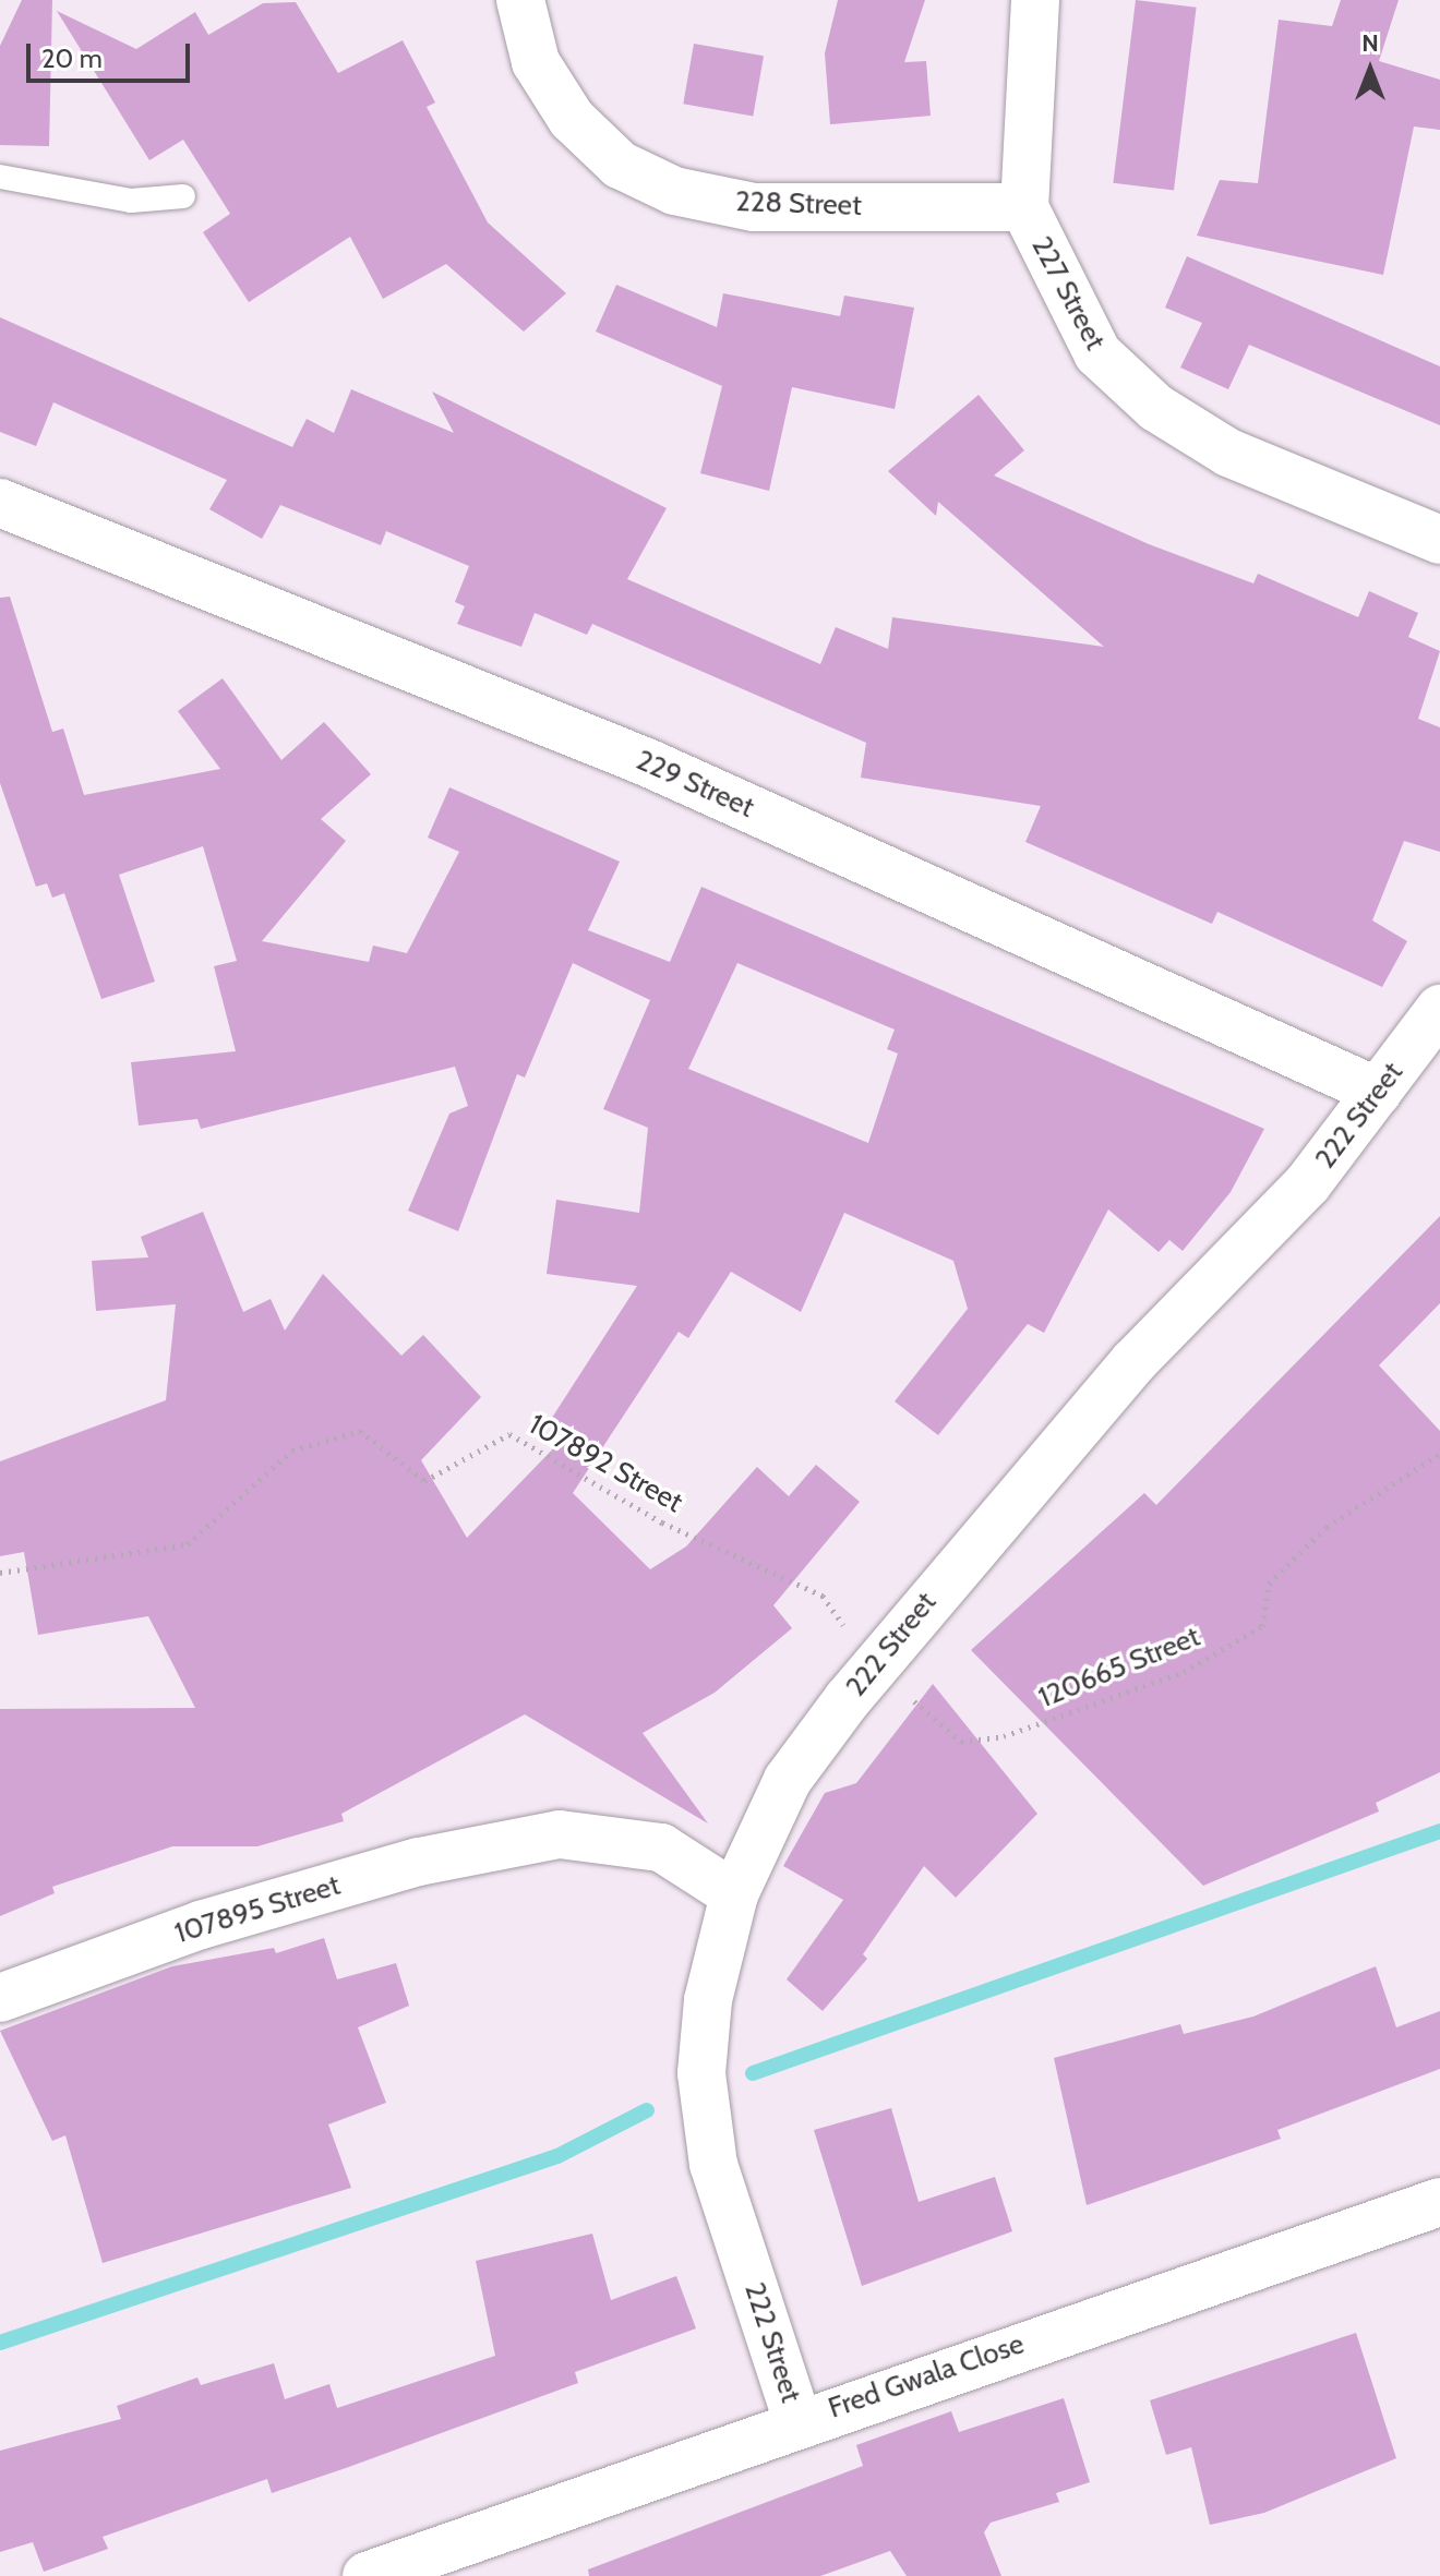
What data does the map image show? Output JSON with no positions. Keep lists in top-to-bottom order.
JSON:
{
  "streets": {
    "street": [
      "228 Street",
      "227 Street",
      "229 Street",
      "222 Street",
      "107895 Street",
      "Fred Gwala Close"
    ],
    "path": ["107892 Street", "120665 Street"]
  },
  "crossings": [
    ["228 Street", "227 Street"],
    ["229 Street", "222 Street"],
    ["222 Street", "107892 Street"],
    ["222 Street", "120665 Street"],
    ["222 Street", "107895 Street"],
    ["222 Street", "Fred Gwala Close"],
    ["107892 Street", "120665 Street"]
  ],
  "scale_bar": "20 m",
  "north": "top"
}
